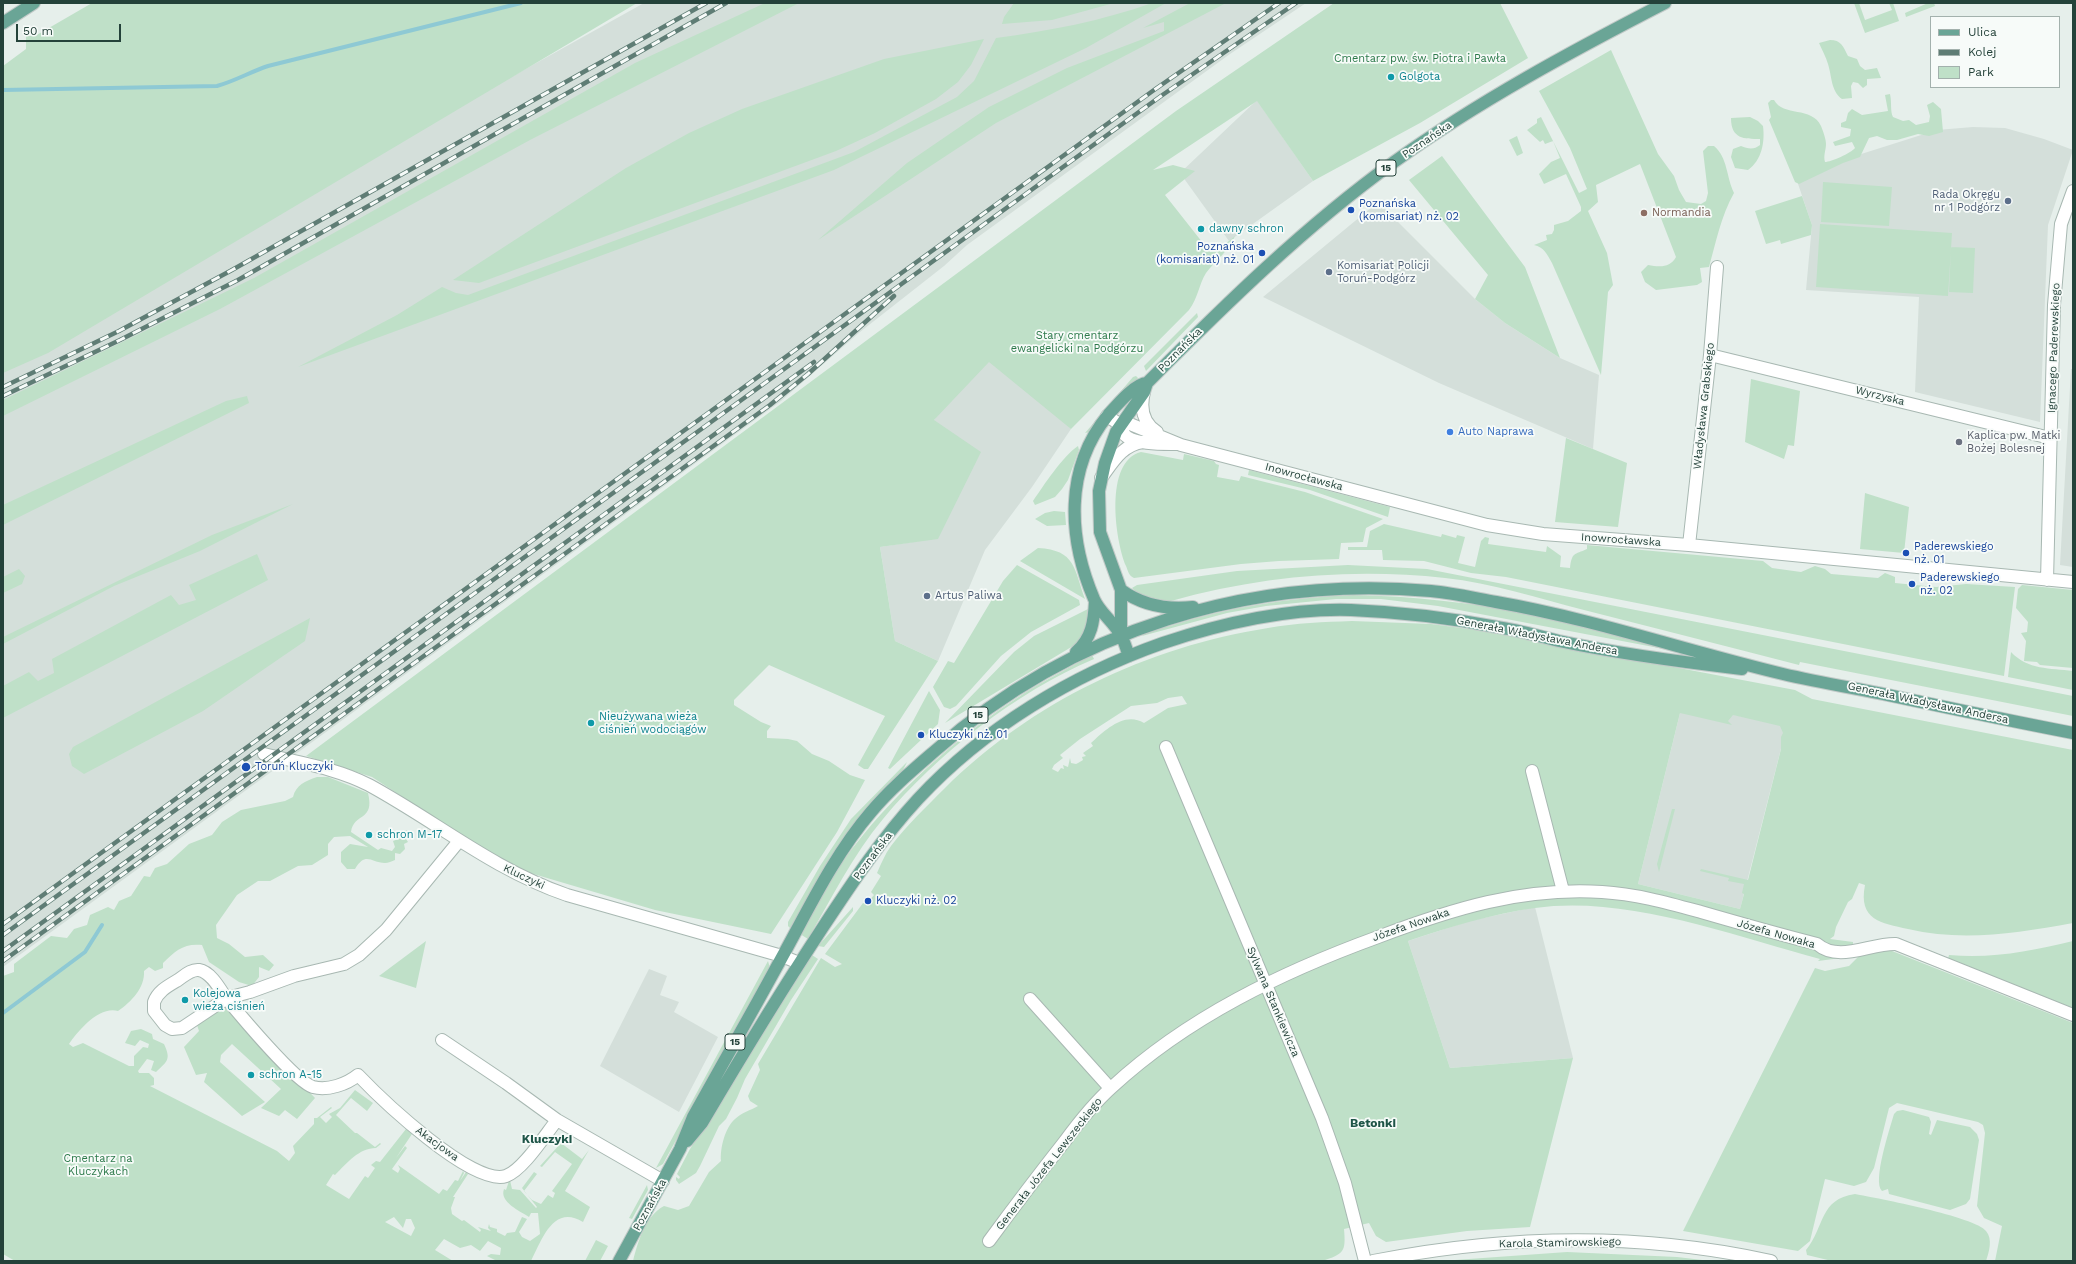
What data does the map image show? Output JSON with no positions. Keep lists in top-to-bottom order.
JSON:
{
  "streets": {
    "main road": ["Poznańska", "15", "Generała Władysława Andersa"],
    "street": [
      "Ignacego Paderewskiego",
      "Wyrzyska",
      "Władysława Grabskiego",
      "Inowrocławska",
      "Kluczyki",
      "Józefa Nowaka",
      "Sylwana Stankiewicza",
      "Akacjowa",
      "Generała Józefa Lewszeckiego",
      "Karola Stamirowskiego"
    ]
  },
  "crossings": [
    ["Poznańska", "Generała Władysława Andersa"],
    ["Poznańska", "Kluczyki"],
    ["Ignacego Paderewskiego", "Wyrzyska"],
    ["Ignacego Paderewskiego", "Inowrocławska"],
    ["Wyrzyska", "Władysława Grabskiego"],
    ["Władysława Grabskiego", "Inowrocławska"],
    ["Józefa Nowaka", "Sylwana Stankiewicza"],
    ["Józefa Nowaka", "Generała Józefa Lewszeckiego"],
    ["Sylwana Stankiewicza", "Generała Józefa Lewszeckiego"]
  ],
  "districts": ["Betonki", "Kluczyki"],
  "parks": ["Cmentarz pw. św. Piotra i Pawła", "Stary cmentarz ewangelicki na Podgórzu", "Cmentarz na Kluczykach"],
  "places": [
    "Golgota",
    "Rada Okręgu nr 1 Podgórz",
    "Poznańska (komisariat) nż. 02",
    "Normandia",
    "dawny schron",
    "Poznańska (komisariat) nż. 01",
    "Komisariat Policji Toruń-Podgórz",
    "Auto Naprawa",
    "Kaplica pw. Matki Bożej Bolesnej",
    "Paderewskiego nż. 01",
    "Paderewskiego nż. 02",
    "Artus Paliwa",
    "Nieużywana wieża ciśnień wodociągów",
    "Kluczyki nż. 01",
    "Toruń Kluczyki",
    "schron M-17",
    "Kluczyki nż. 02",
    "Kolejowa wieża ciśnień",
    "schron A-15"
  ],
  "legend": ["Ulica", "Kolej", "Park"],
  "scale_bar": "50 m"
}
